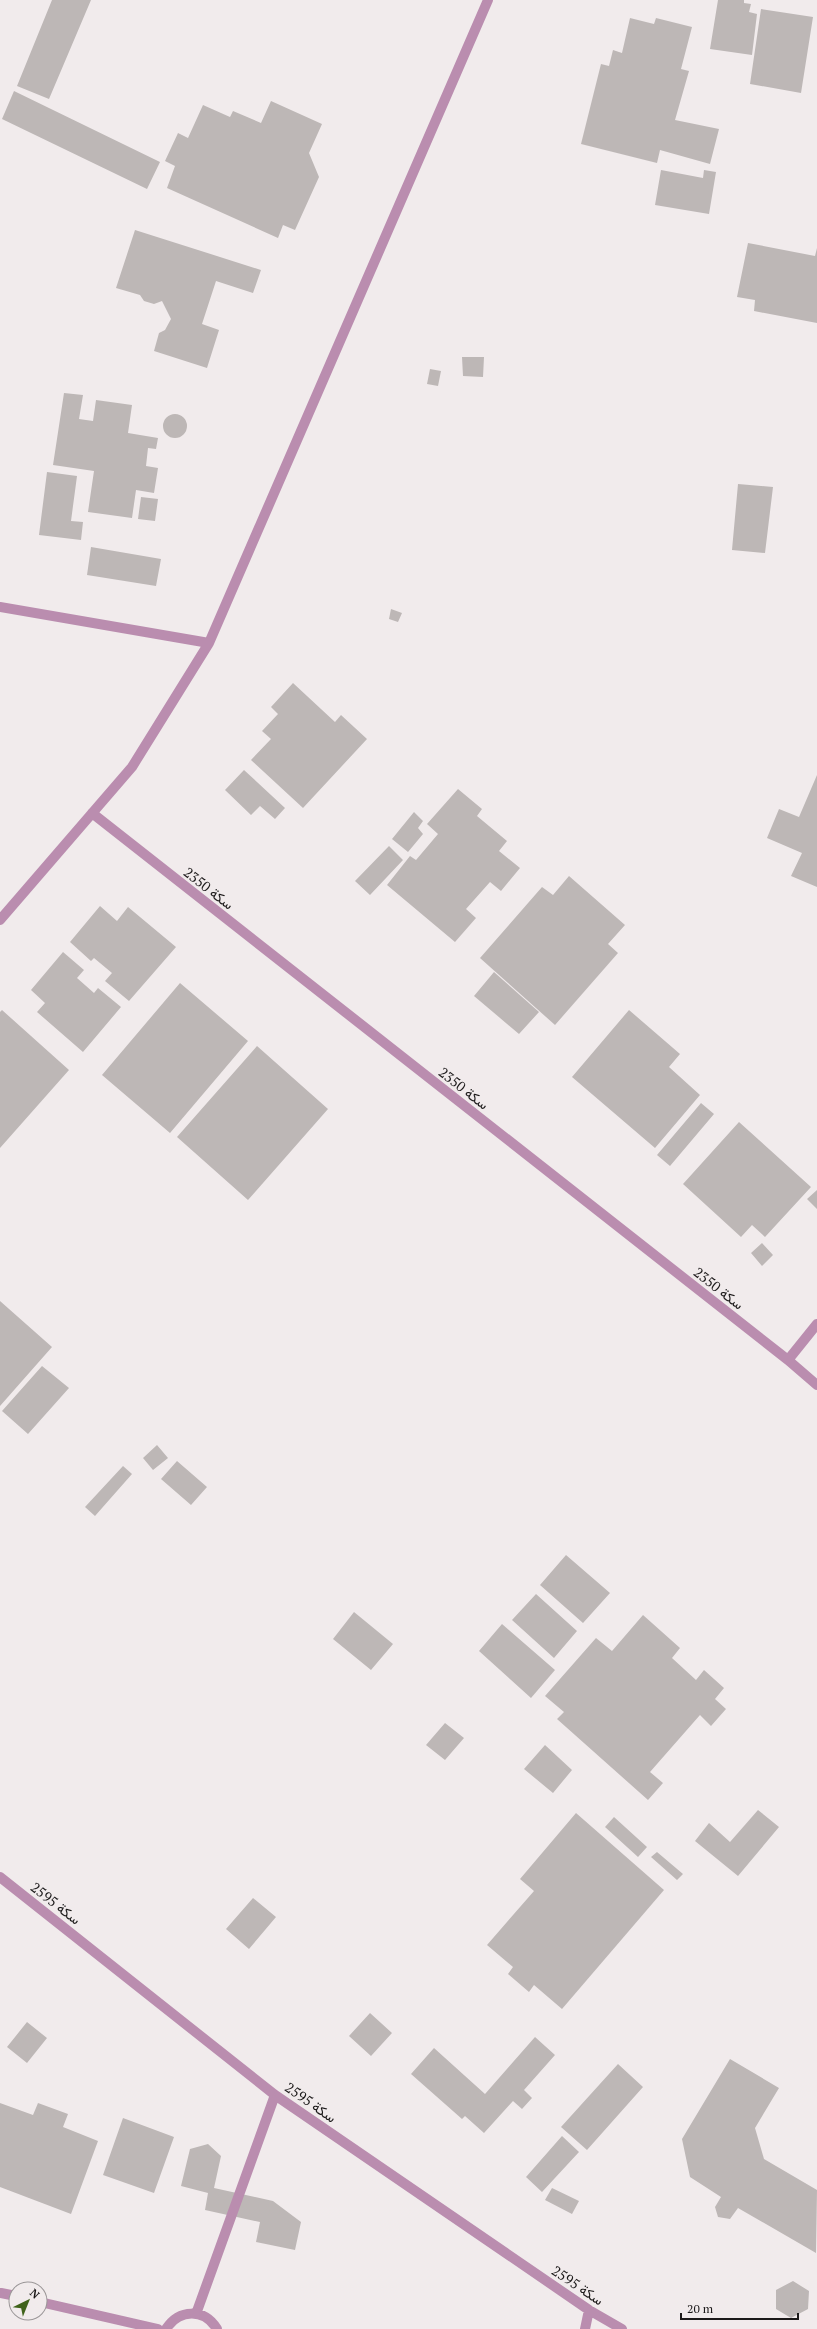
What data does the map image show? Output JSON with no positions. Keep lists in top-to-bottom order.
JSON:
{
  "streets": {
    "street": ["سكة 2350", "سكة 2595"]
  },
  "scale_bar": "20 m",
  "north": "top right"
}
